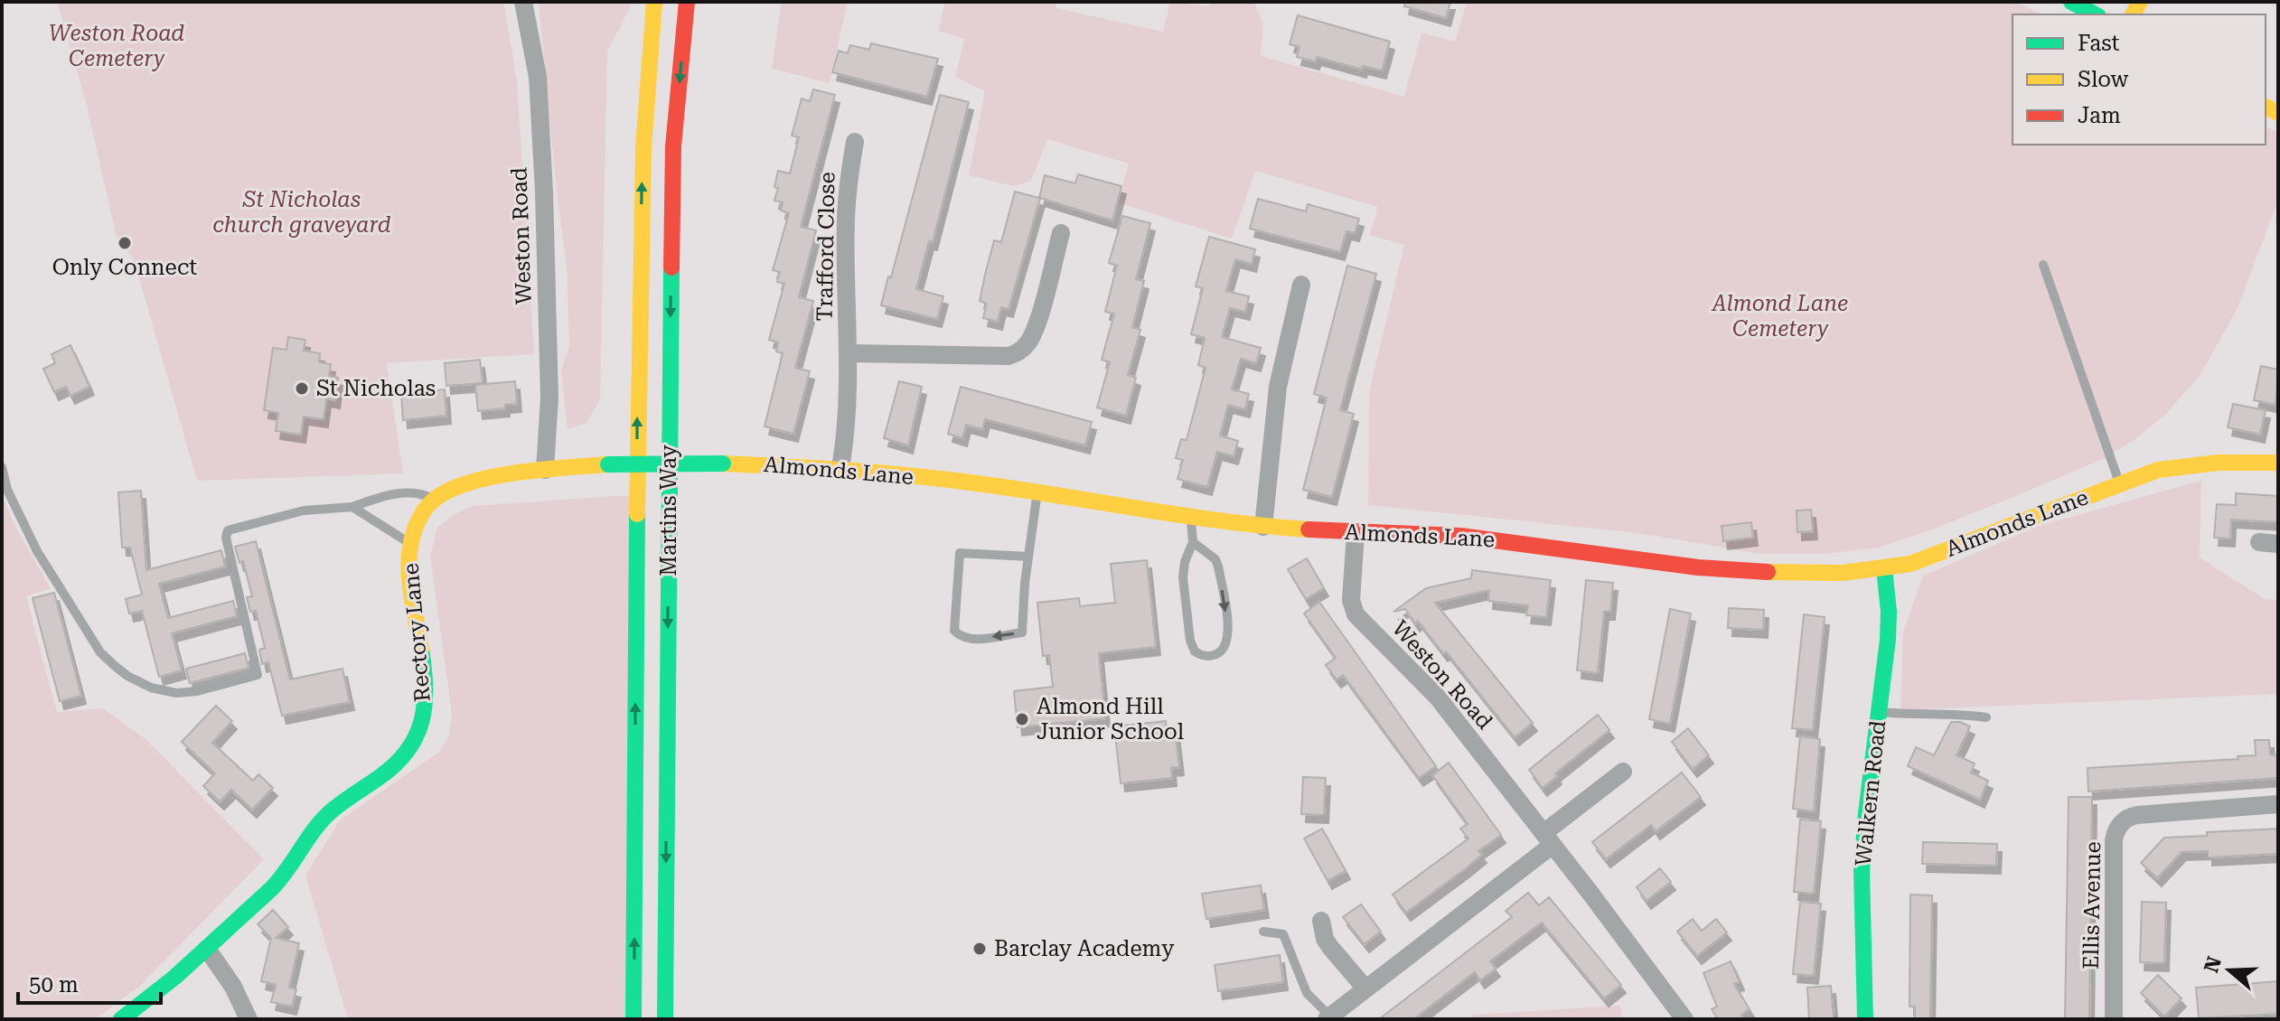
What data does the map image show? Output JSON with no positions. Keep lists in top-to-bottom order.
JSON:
{
  "streets": {
    "street": [
      "Weston Road",
      "Trafford Close",
      "Almonds Lane",
      "Martins Way",
      "Rectory Lane",
      "Walkern Road",
      "Ellis Avenue"
    ]
  },
  "crossings": [
    ["Weston Road", "Almonds Lane"],
    ["Weston Road", "Rectory Lane"],
    ["Trafford Close", "Almonds Lane"],
    ["Almonds Lane", "Rectory Lane"],
    ["Almonds Lane", "Walkern Road"]
  ],
  "parks": ["Weston Road Cemetery", "St Nicholas church graveyard", "Almond Lane Cemetery"],
  "places": [
    "Only Connect",
    "St Nicholas",
    "Almond Hill Junior School",
    "Barclay Academy"
  ],
  "legend": ["Fast", "Slow", "Jam"],
  "scale_bar": "50 m",
  "north": "left"
}
